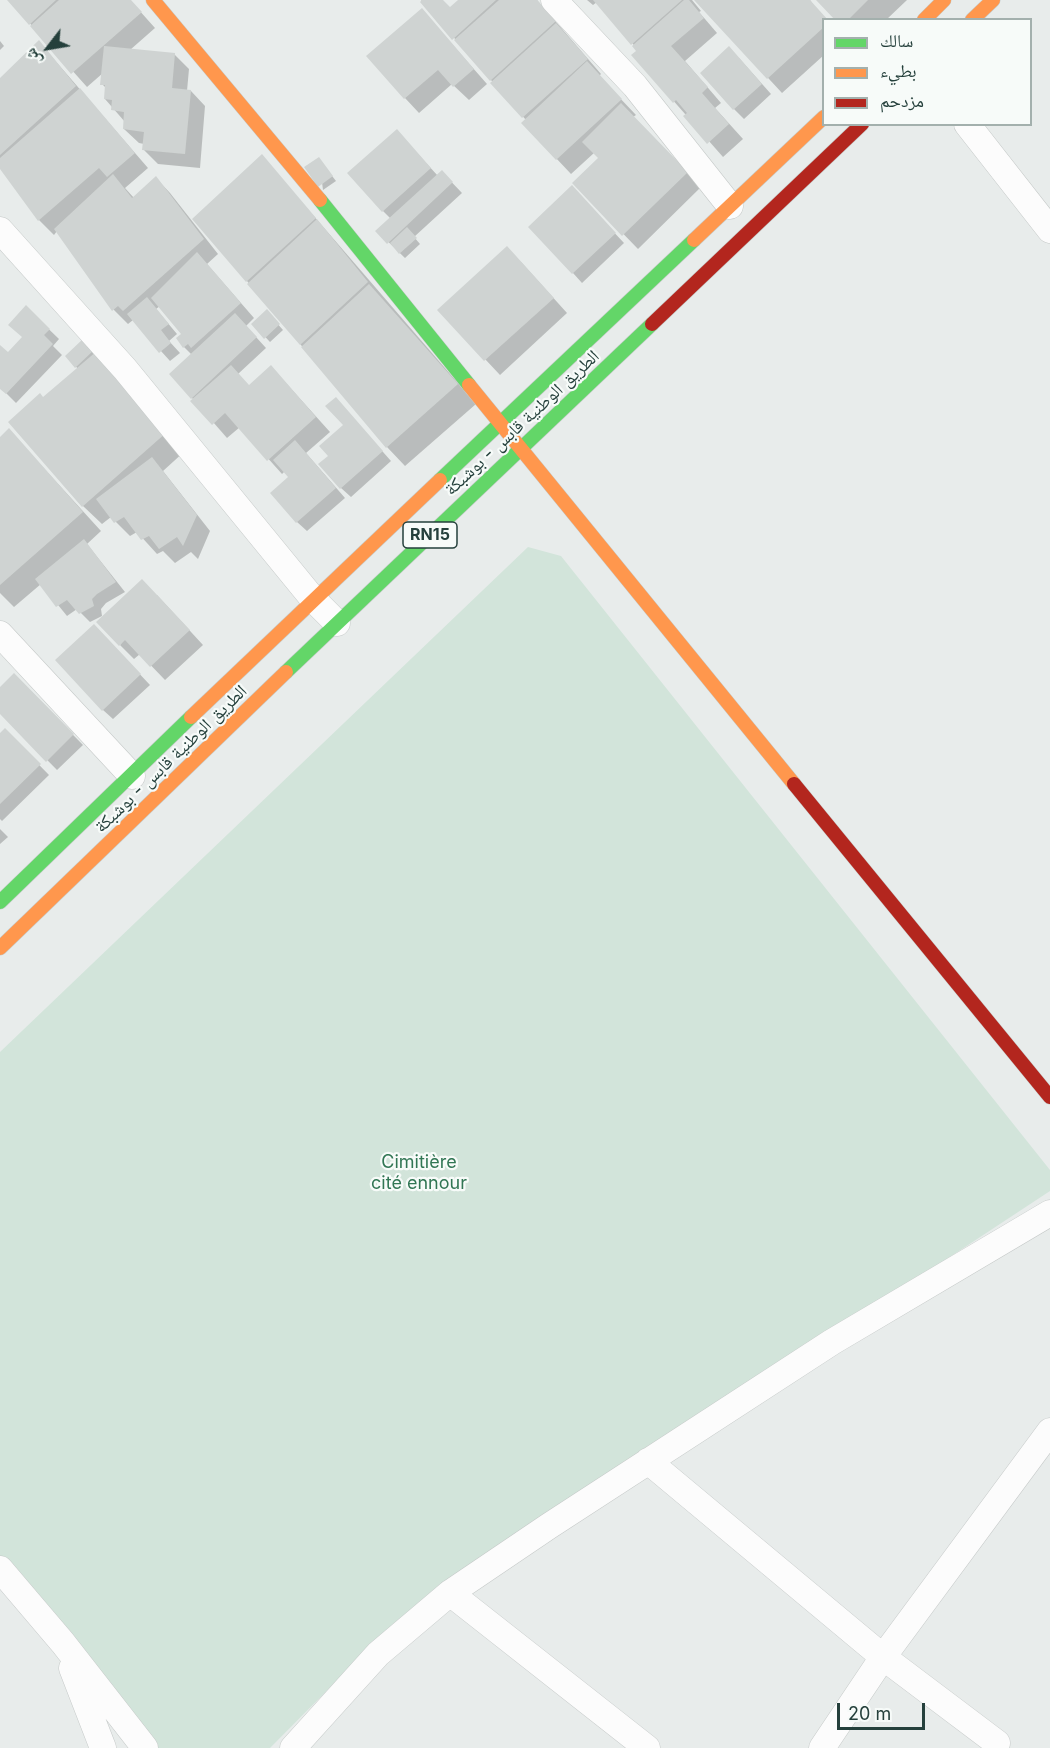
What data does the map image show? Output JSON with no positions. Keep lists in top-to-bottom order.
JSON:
{
  "streets": {
    "main road": ["الطريق الوطنية قابس - بوشبكة", "RN15"]
  },
  "parks": ["Cimitière cité ennour"],
  "legend": ["سالك", "بطيء", "مزدحم"],
  "scale_bar": "20 m",
  "north": "bottom left"
}
